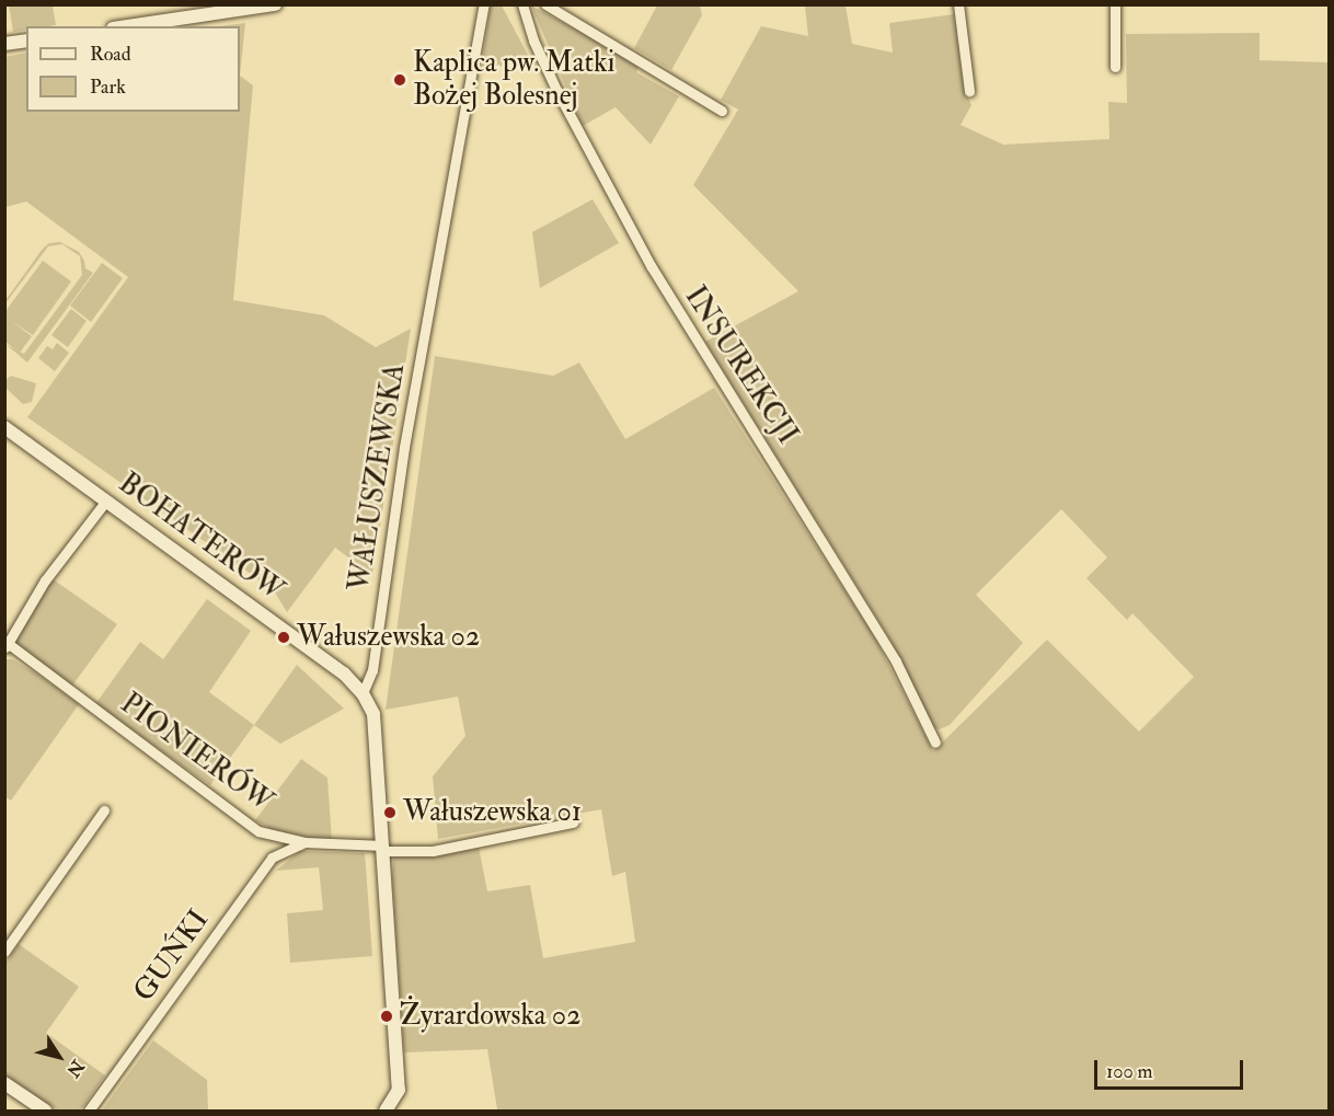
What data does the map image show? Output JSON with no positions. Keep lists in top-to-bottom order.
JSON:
{
  "streets": {
    "street": [
      "INSUREKCJI",
      "WAŁUSZEWSKA",
      "BOHATERÓW",
      "PIONIERÓW",
      "GUŃKI"
    ]
  },
  "crossings": [
    ["WAŁUSZEWSKA", "BOHATERÓW"],
    ["PIONIERÓW", "GUŃKI"]
  ],
  "places": [
    "Kaplica pw. Matki Bożej Bolesnej",
    "Wałuszewska 02",
    "Wałuszewska 01",
    "Żyrardowska 02"
  ],
  "legend": ["Road", "Park"],
  "scale_bar": "100 m",
  "north": "bottom right"
}
